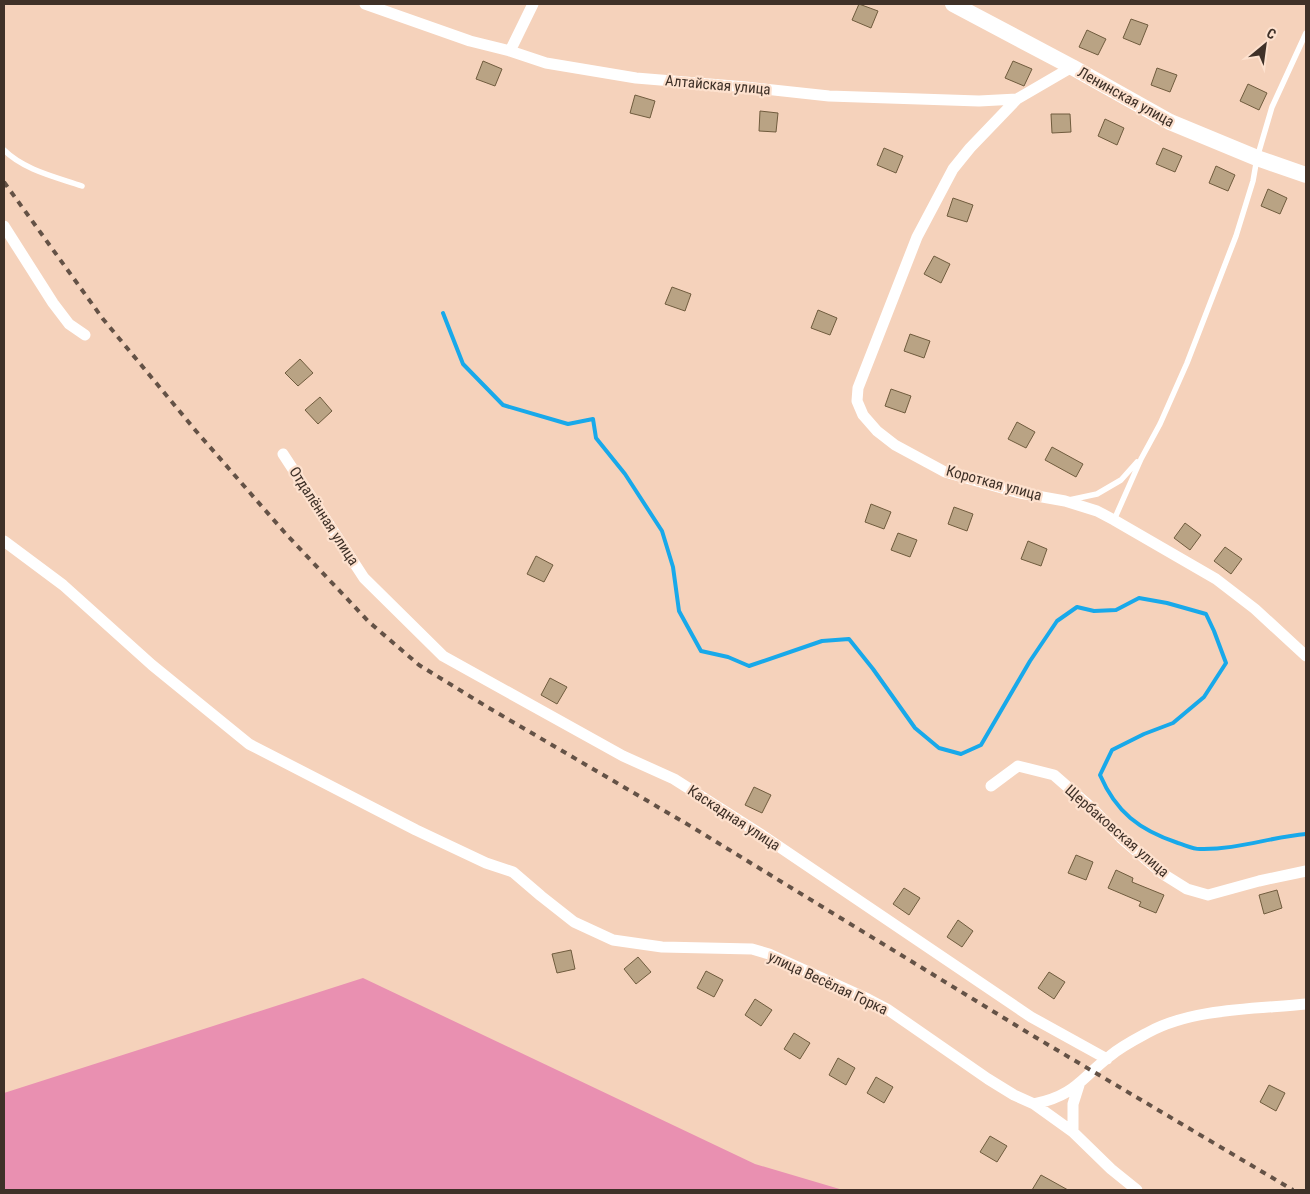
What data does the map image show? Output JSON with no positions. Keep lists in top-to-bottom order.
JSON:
{
  "streets": {
    "street": [
      "Алтайская улица",
      "Ленинская улица",
      "Короткая улица",
      "Отдалённая улица",
      "Каскадная улица",
      "Щербаковская улица",
      "улица Весёлая Горка"
    ]
  },
  "crossings": [
    ["Алтайская улица", "Ленинская улица"],
    ["Алтайская улица", "Короткая улица"],
    ["Отдалённая улица", "Каскадная улица"]
  ],
  "north": "top right"
}
